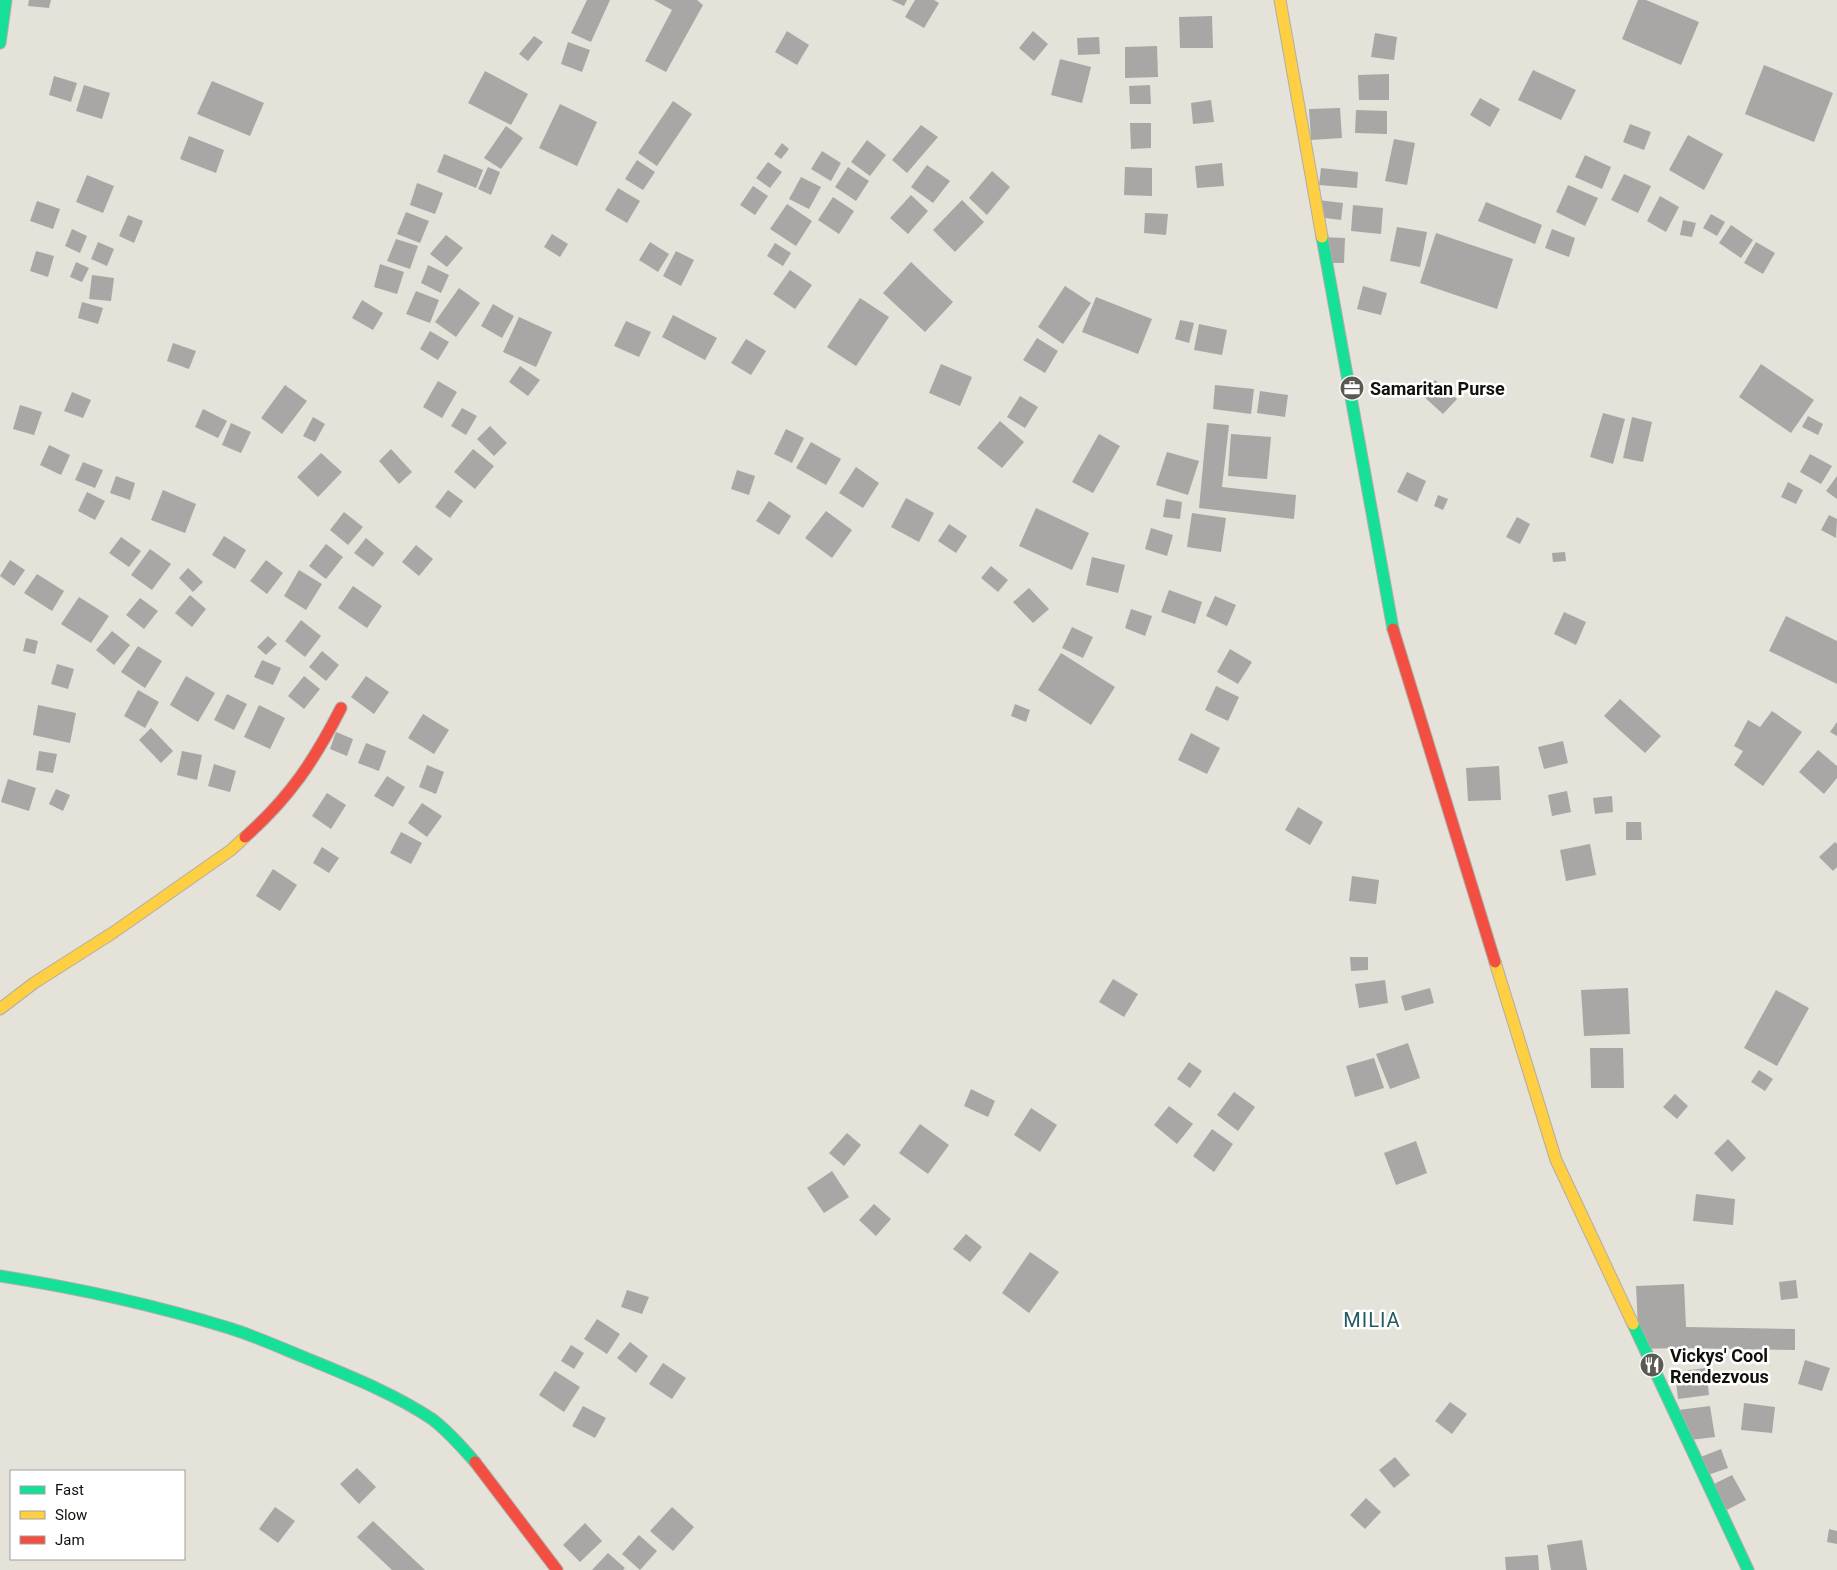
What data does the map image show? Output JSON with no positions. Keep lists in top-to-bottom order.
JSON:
{
  "districts": ["MILIA"],
  "places": {
    "office": ["Samaritan Purse"],
    "restaurant": ["Vickys' Cool Rendezvous"]
  },
  "legend": ["Fast", "Slow", "Jam"]
}
